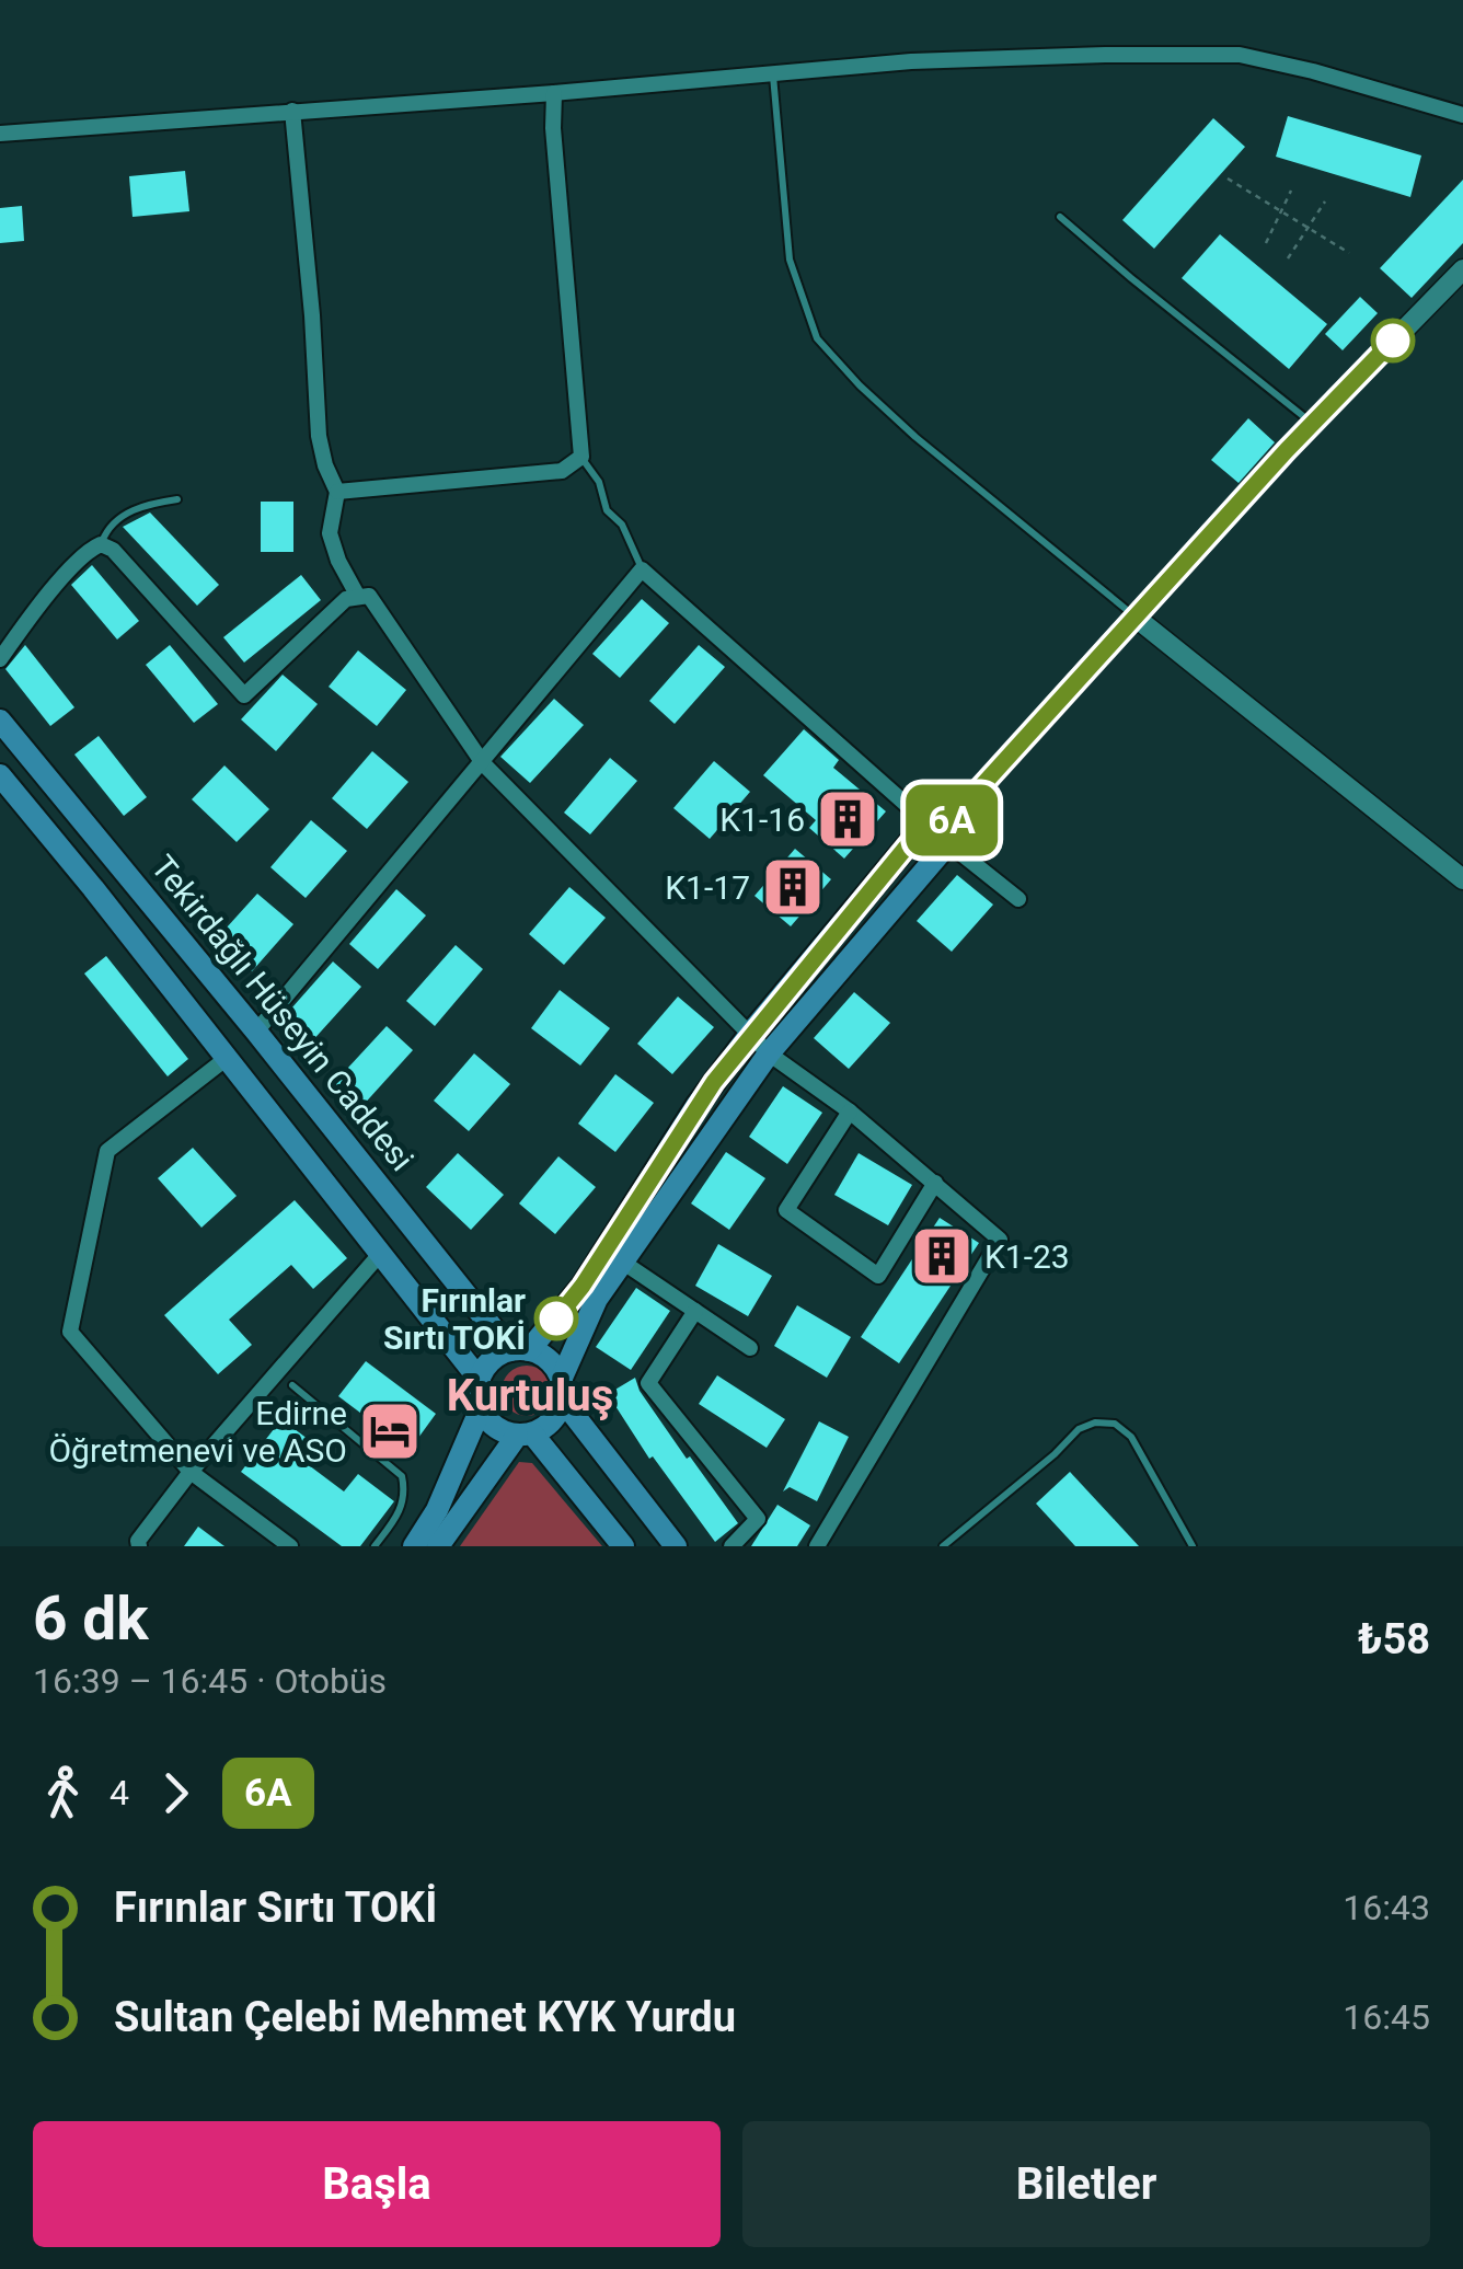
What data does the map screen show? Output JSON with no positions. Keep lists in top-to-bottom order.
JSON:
{
  "streets": {
    "main road": ["Tekirdağlı Hüseyin Caddesi"]
  },
  "districts": ["Kurtuluş"],
  "places": {
    "building": ["K1-16", "K1-17", "K1-23"],
    "other": ["Fırınlar Sırtı TOKİ"],
    "hotel": ["Edirne Öğretmenevi ve ASO"]
  },
  "lines": ["bus line 6A"],
  "page": {
    "on_map": "6A",
    "heading": ["6 dk", "16:39 – 16:45 · Otobüs", "₺58"],
    "legs": ["4", "6A"],
    "list": [
      {
        "name": "Fırınlar Sırtı TOKİ",
        "value": "16:43"
      },
      {
        "name": "Sultan Çelebi Mehmet KYK Yurdu",
        "value": "16:45"
      }
    ],
    "buttons": ["Başla", "Biletler"]
  }
}
